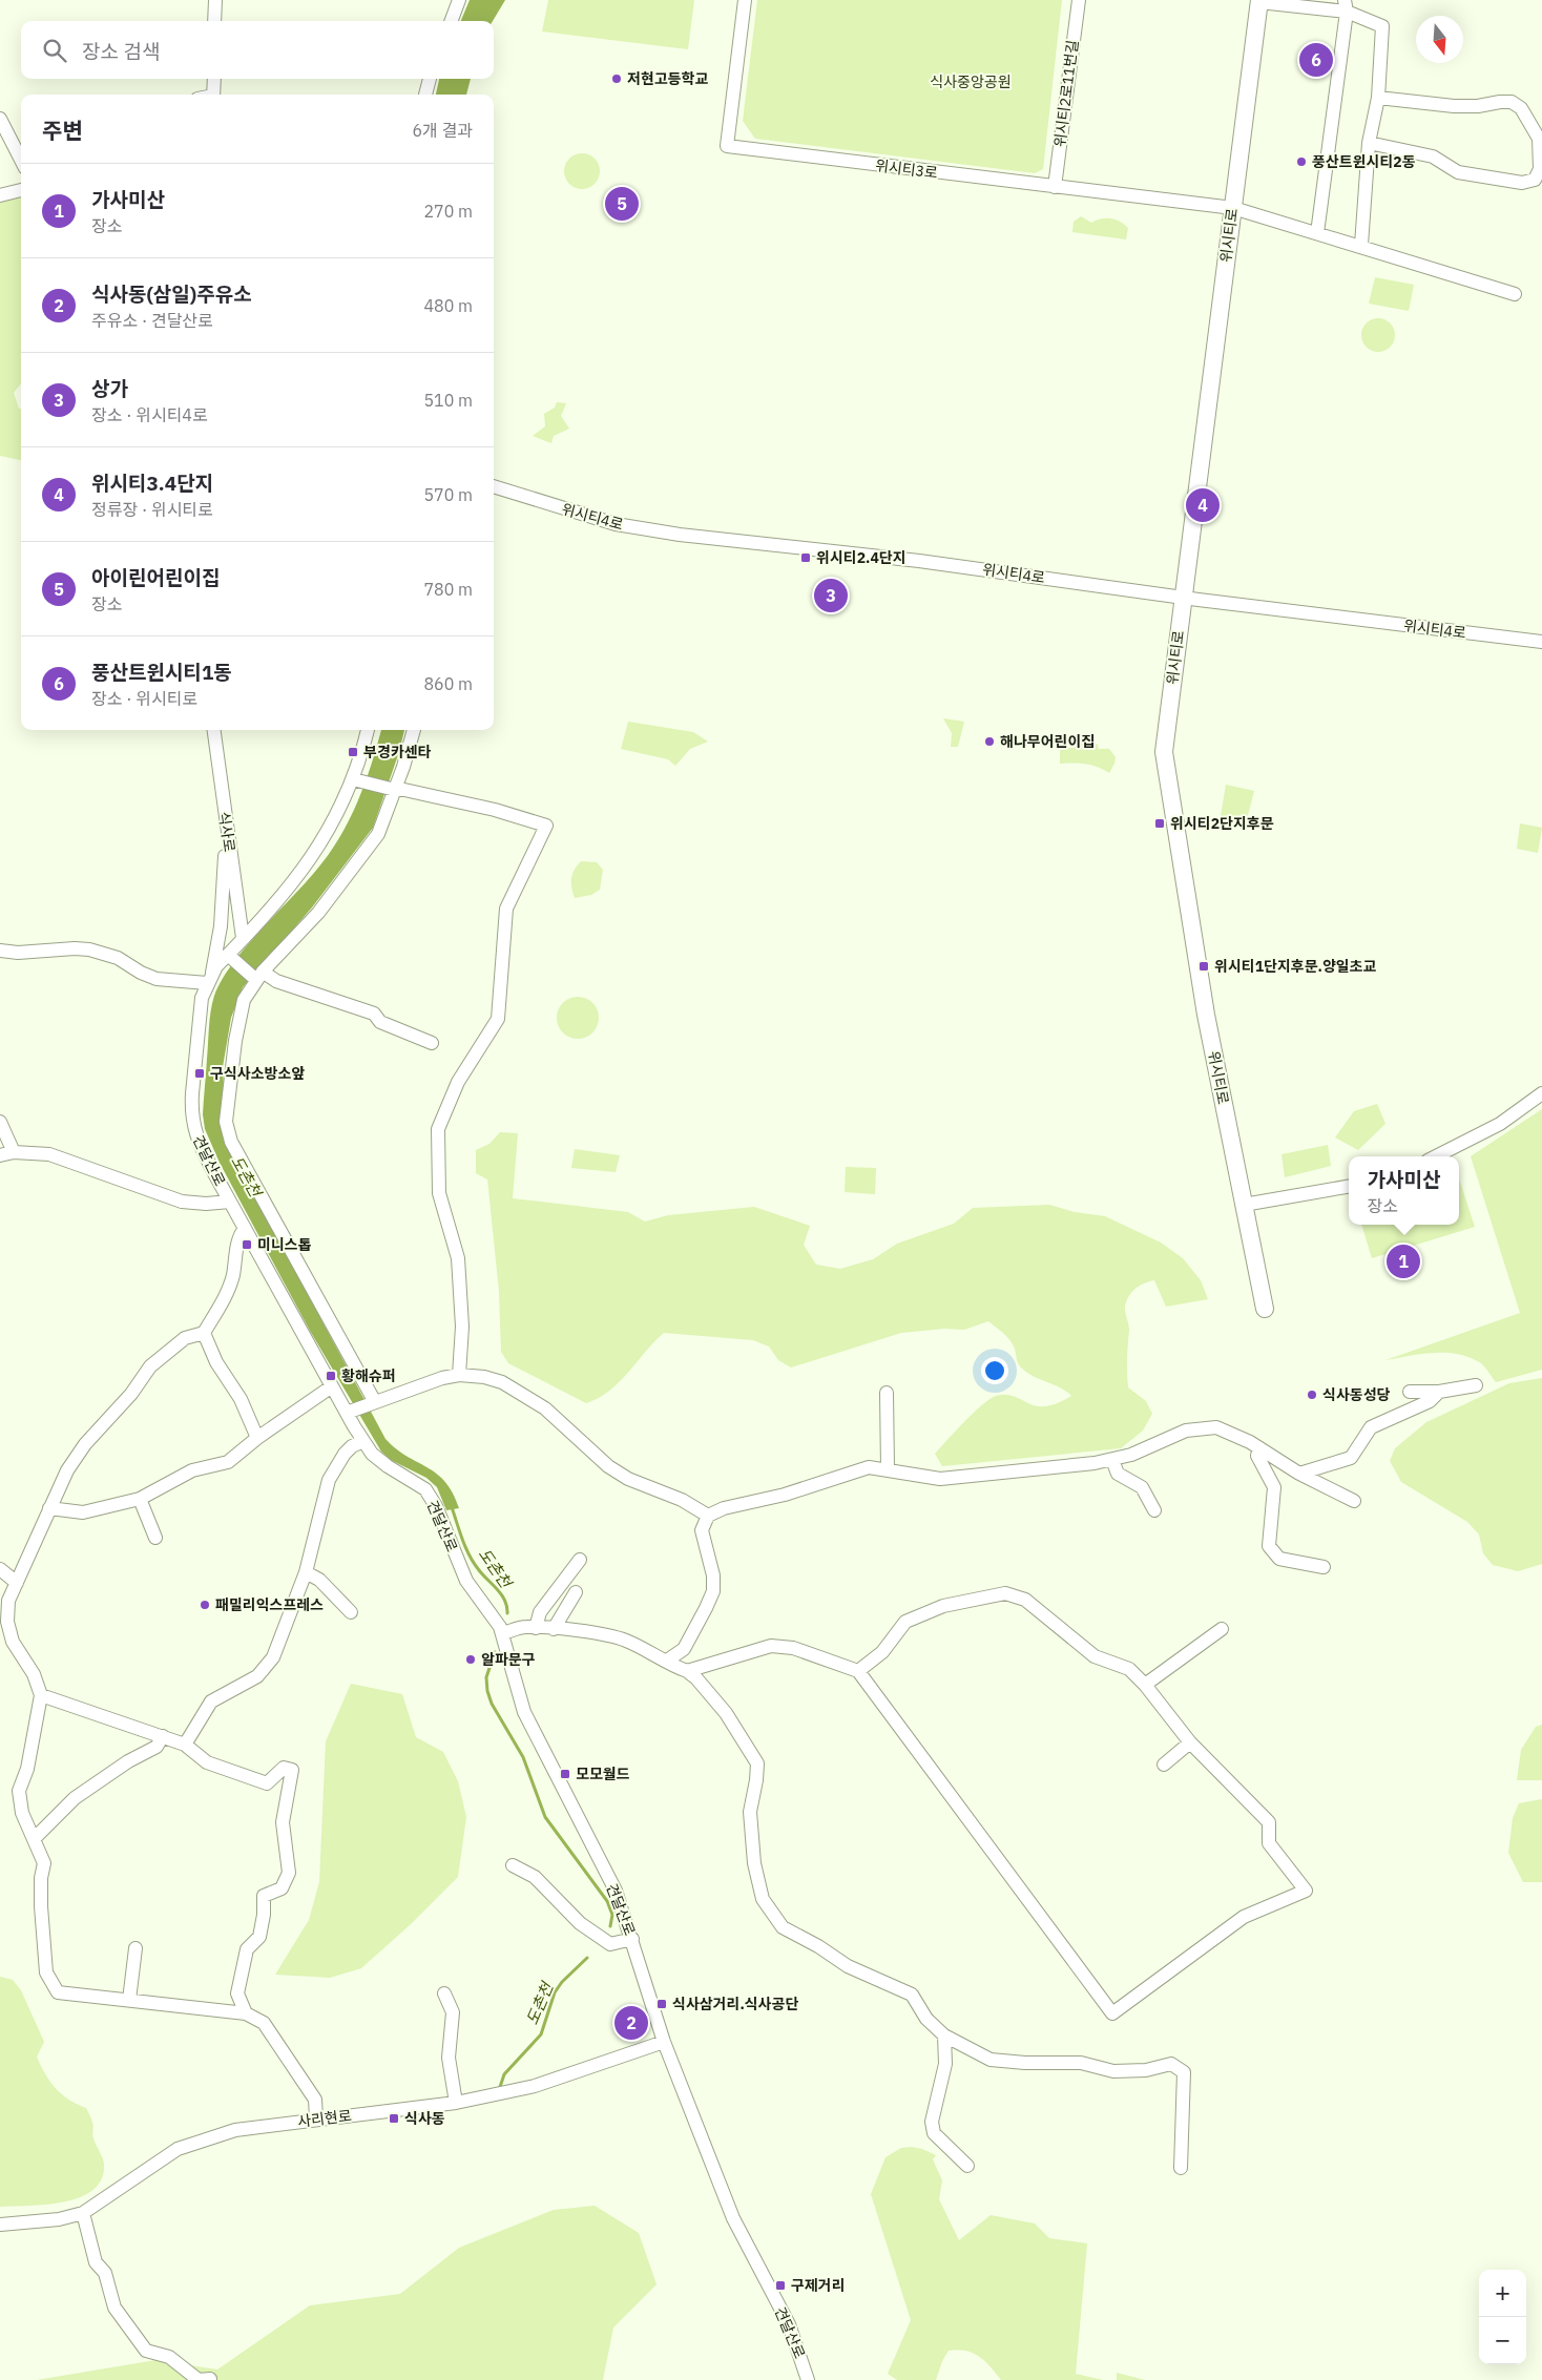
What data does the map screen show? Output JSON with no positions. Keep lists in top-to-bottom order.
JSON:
{
  "streets": {
    "main road": ["위시티로"],
    "street": [
      "위시티2로11번길",
      "위시티3로",
      "위시티4로",
      "식사로",
      "견달산로",
      "사리현로"
    ]
  },
  "crossings": [
    ["위시티2로11번길", "위시티3로"],
    ["위시티3로", "위시티로"],
    ["위시티로", "위시티4로"],
    ["식사로", "견달산로"],
    ["견달산로", "사리현로"]
  ],
  "water": ["도촌천"],
  "parks": ["식사중앙공원"],
  "places": {
    "other": [
      "저현고등학교",
      "풍산트윈시티2동",
      "해나무어린이집",
      "식사동성당",
      "패밀리익스프레스",
      "알파문구"
    ],
    "transit": [
      "위시티2.4단지",
      "부경카센타",
      "위시티2단지후문",
      "위시티1단지후문.양일초교",
      "구식사소방소앞",
      "미니스톱",
      "황해슈퍼",
      "모모월드",
      "식사삼거리.식사공단",
      "식사동",
      "구제거리"
    ]
  },
  "north": "bottom",
  "page": {
    "search": "장소 검색",
    "pins": [
      "6",
      "5",
      "4",
      "3",
      "1",
      "2"
    ],
    "heading": ["주변", "6개 결과"],
    "list": [
      {
        "mark": "1",
        "name": "가사미산",
        "note": "장소",
        "value": "270 m"
      },
      {
        "mark": "2",
        "name": "식사동(삼일)주유소",
        "note": "주유소 · 견달산로",
        "value": "480 m"
      },
      {
        "mark": "3",
        "name": "상가",
        "note": "장소 · 위시티4로",
        "value": "510 m"
      },
      {
        "mark": "4",
        "name": "위시티3.4단지",
        "note": "정류장 · 위시티로",
        "value": "570 m"
      },
      {
        "mark": "5",
        "name": "아이린어린이집",
        "note": "장소",
        "value": "780 m"
      },
      {
        "mark": "6",
        "name": "풍산트윈시티1동",
        "note": "장소 · 위시티로",
        "value": "860 m"
      }
    ],
    "popup": ["가사미산", "장소"],
    "map_buttons": ["+", "−"]
  }
}
